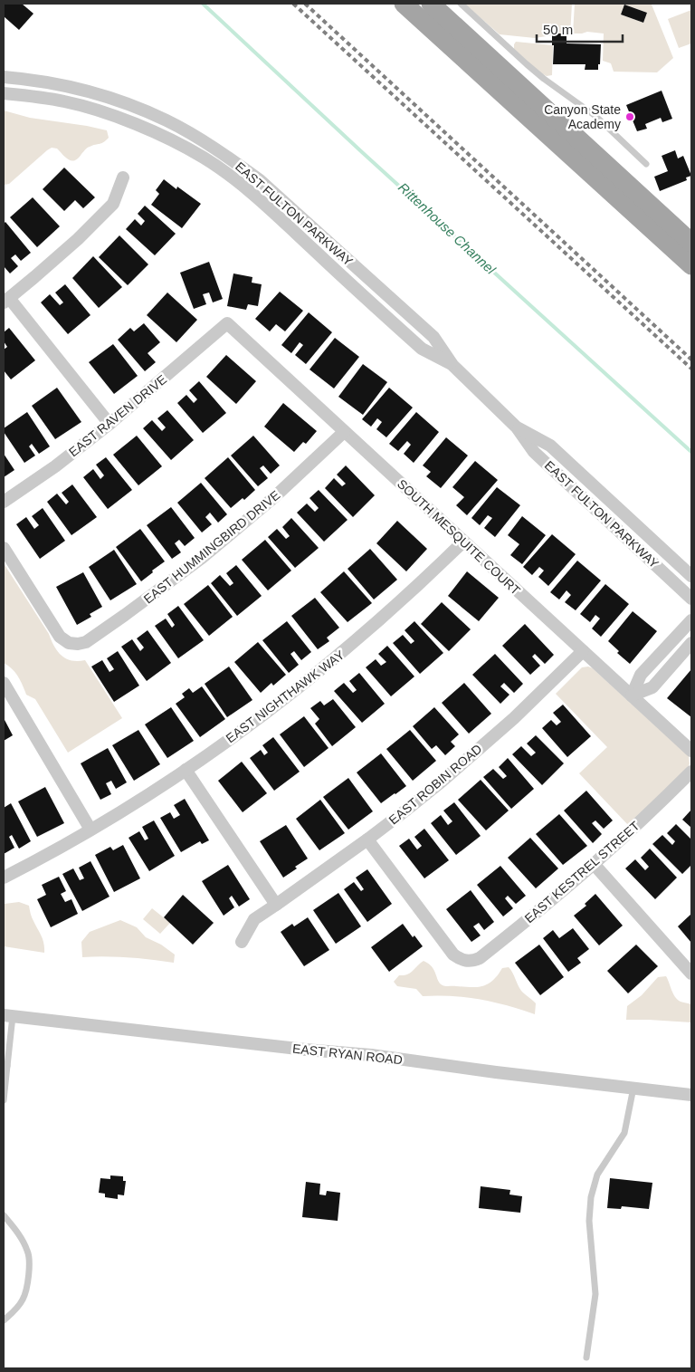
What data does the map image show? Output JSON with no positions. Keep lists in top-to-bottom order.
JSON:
{
  "streets": {
    "street": [
      "EAST FULTON PARKWAY",
      "EAST RAVEN DRIVE",
      "SOUTH MESQUITE COURT",
      "EAST HUMMINGBIRD DRIVE",
      "EAST NIGHTHAWK WAY",
      "EAST ROBIN ROAD",
      "EAST KESTREL STREET",
      "EAST RYAN ROAD"
    ]
  },
  "crossings": [
    ["EAST RAVEN DRIVE", "SOUTH MESQUITE COURT"],
    ["SOUTH MESQUITE COURT", "EAST HUMMINGBIRD DRIVE"],
    ["SOUTH MESQUITE COURT", "EAST NIGHTHAWK WAY"],
    ["SOUTH MESQUITE COURT", "EAST ROBIN ROAD"],
    ["EAST ROBIN ROAD", "EAST KESTREL STREET"]
  ],
  "water": ["Rittenhouse Channel"],
  "places": ["Canyon State Academy"],
  "scale_bar": "50 m"
}
